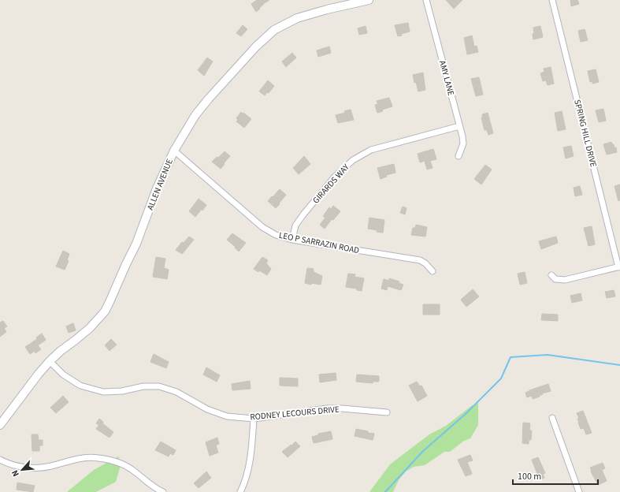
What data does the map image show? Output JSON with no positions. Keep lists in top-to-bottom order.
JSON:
{
  "streets": {
    "street": [
      "AMY LANE",
      "SPRING HILL DRIVE",
      "GIRARDS WAY",
      "ALLEN AVENUE",
      "LEO P SARRAZIN ROAD",
      "RODNEY LECOURS DRIVE"
    ]
  },
  "crossings": [
    ["AMY LANE", "GIRARDS WAY"],
    ["GIRARDS WAY", "LEO P SARRAZIN ROAD"],
    ["ALLEN AVENUE", "LEO P SARRAZIN ROAD"],
    ["ALLEN AVENUE", "RODNEY LECOURS DRIVE"]
  ],
  "scale_bar": "100 m",
  "north": "bottom left"
}
